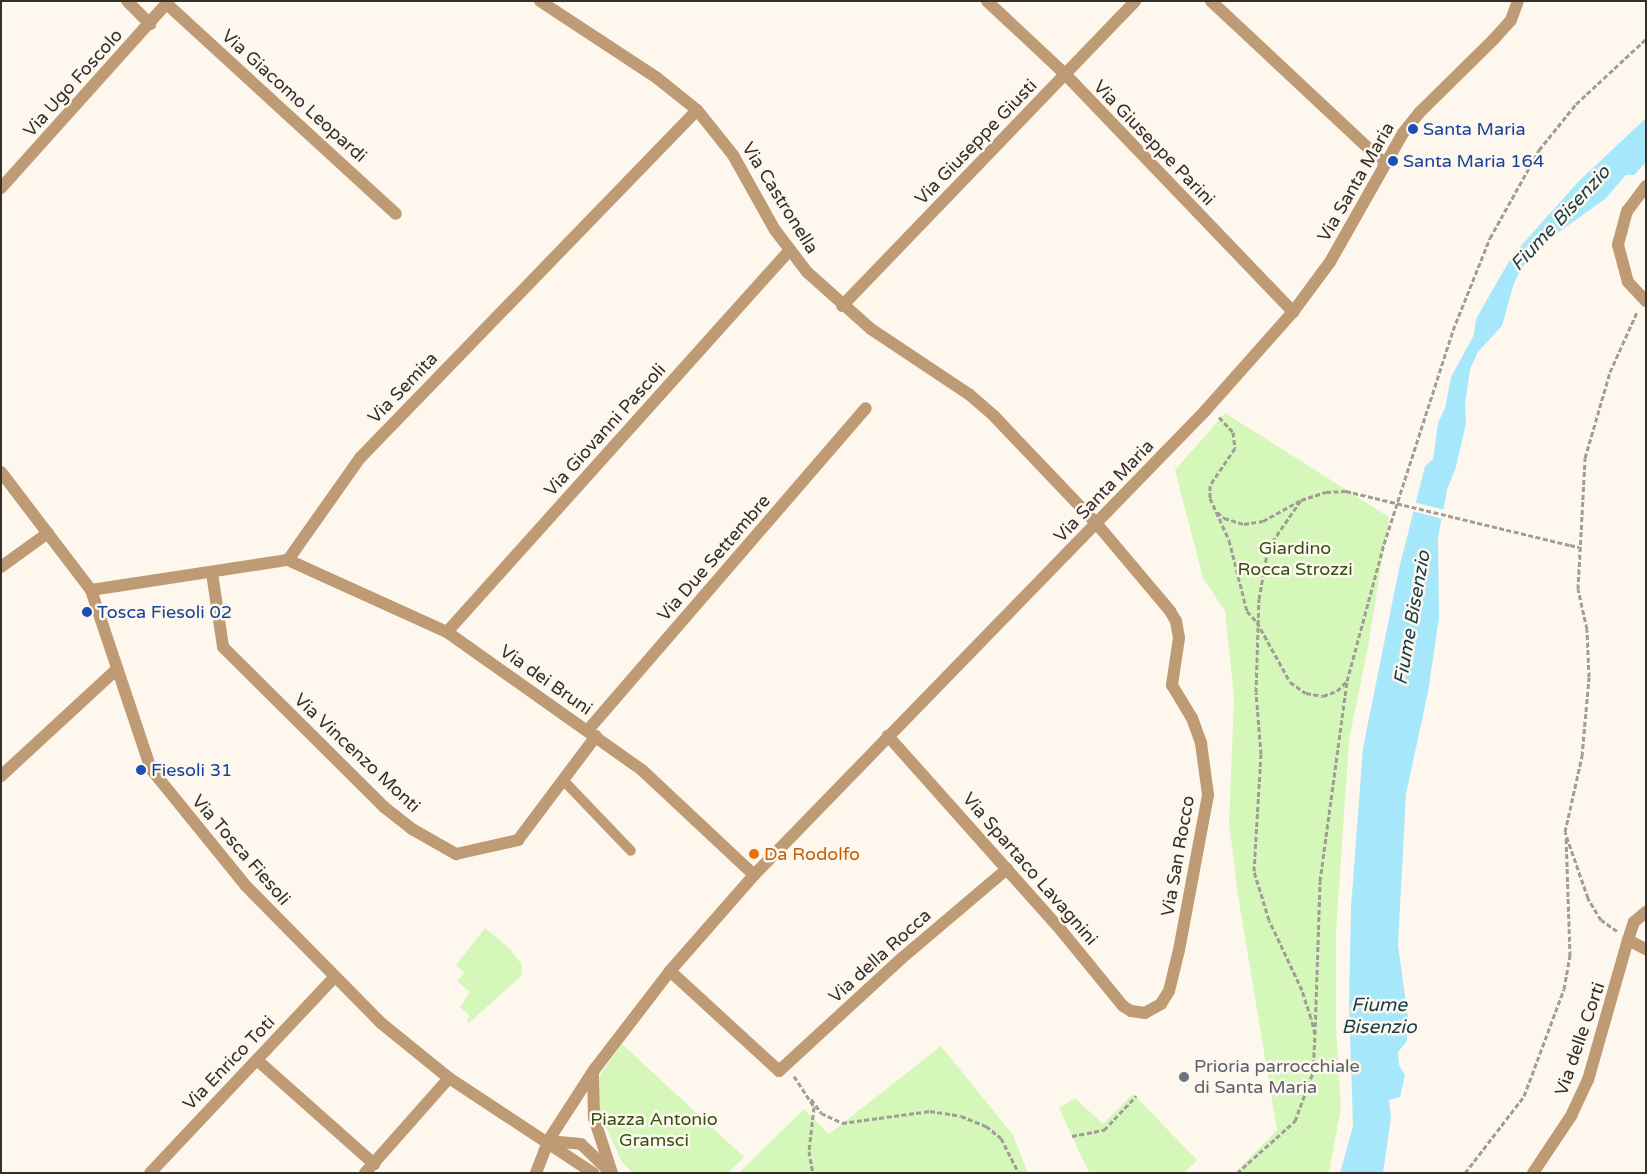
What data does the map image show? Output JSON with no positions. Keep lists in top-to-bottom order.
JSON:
{
  "streets": {
    "street": [
      "Via Ugo Foscolo",
      "Via Giacomo Leopardi",
      "Via Giuseppe Giusti",
      "Via Giuseppe Parini",
      "Via Santa Maria",
      "Via Castronella",
      "Via Semita",
      "Via Giovanni Pascoli",
      "Via Due Settembre",
      "Via dei Bruni",
      "Via Vincenzo Monti",
      "Via Tosca Fiesoli",
      "Via San Rocco",
      "Via Spartaco Lavagnini",
      "Via della Rocca",
      "Via delle Corti",
      "Via Enrico Toti"
    ]
  },
  "crossings": [
    ["Via Ugo Foscolo", "Via Giacomo Leopardi"],
    ["Via Giuseppe Giusti", "Via Giuseppe Parini"],
    ["Via Giuseppe Giusti", "Via Castronella"],
    ["Via Giuseppe Parini", "Via Santa Maria"],
    ["Via Santa Maria", "Via Castronella"],
    ["Via Santa Maria", "Via dei Bruni"],
    ["Via Santa Maria", "Via San Rocco"],
    ["Via Santa Maria", "Via Spartaco Lavagnini"],
    ["Via Castronella", "Via Semita"],
    ["Via Castronella", "Via Giovanni Pascoli"],
    ["Via Castronella", "Via San Rocco"],
    ["Via Semita", "Via dei Bruni"],
    ["Via Giovanni Pascoli", "Via dei Bruni"],
    ["Via Due Settembre", "Via dei Bruni"],
    ["Via Due Settembre", "Via Vincenzo Monti"],
    ["Via dei Bruni", "Via Vincenzo Monti"],
    ["Via Tosca Fiesoli", "Via Enrico Toti"],
    ["Via San Rocco", "Via Spartaco Lavagnini"],
    ["Via Spartaco Lavagnini", "Via della Rocca"]
  ],
  "water": ["Fiume Bisenzio"],
  "parks": ["Giardino Rocca Strozzi", "Piazza Antonio Gramsci"],
  "places": [
    "Santa Maria",
    "Santa Maria 164",
    "Tosca Fiesoli 02",
    "Fiesoli 31",
    "Da Rodolfo",
    "Prioria parrocchiale di Santa Maria"
  ]
}
